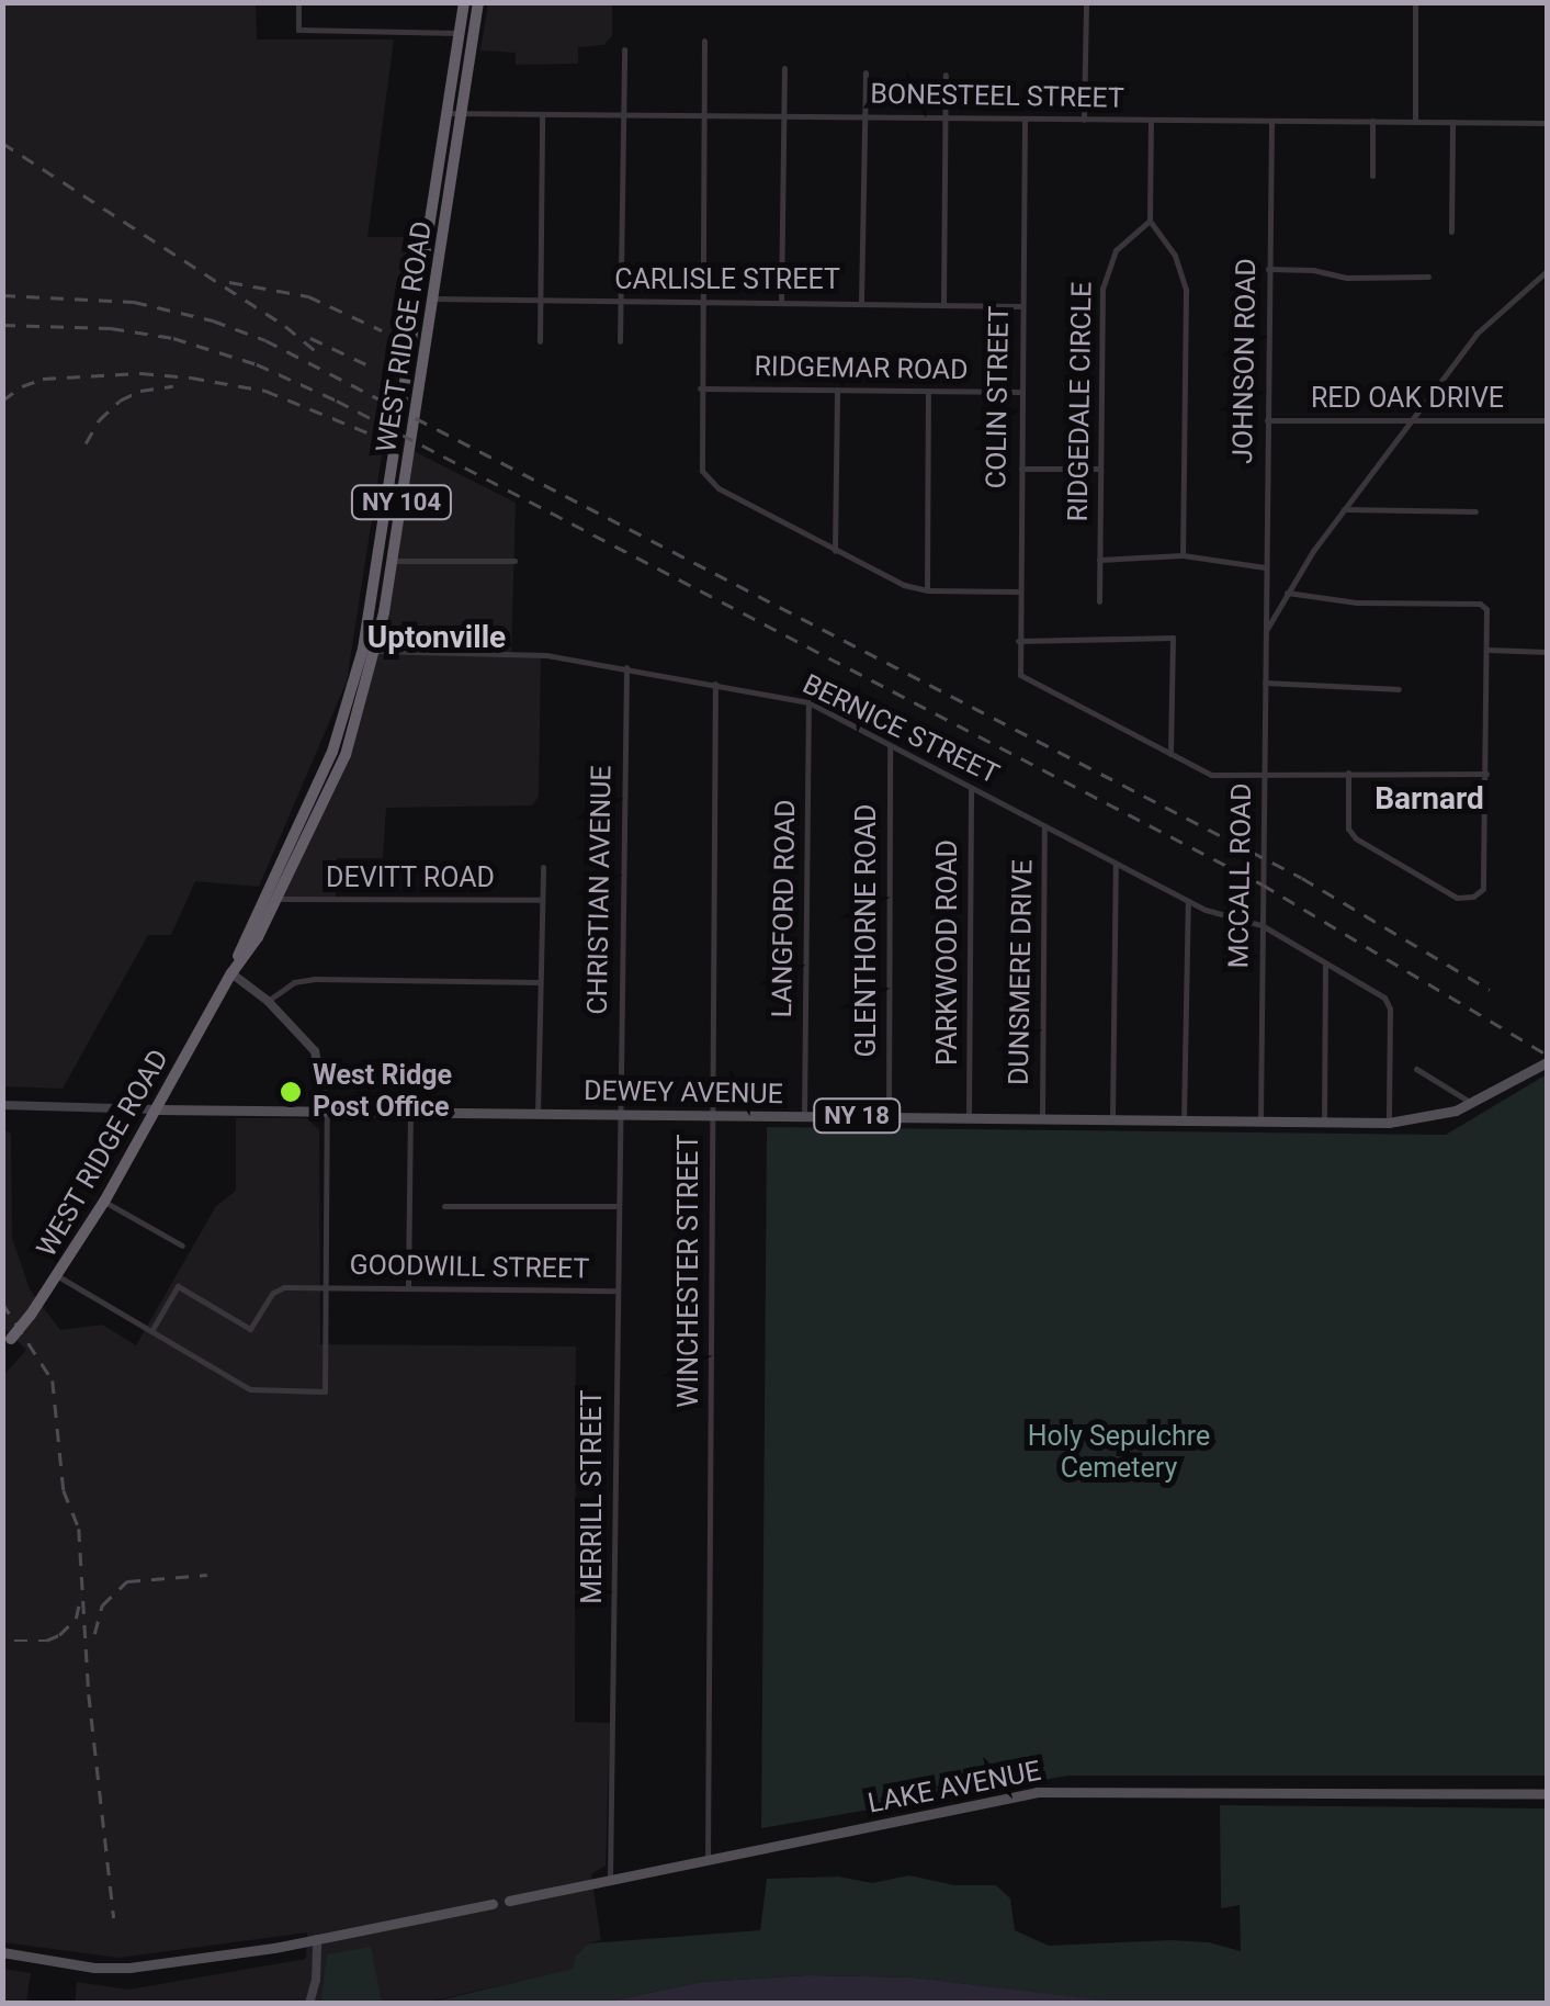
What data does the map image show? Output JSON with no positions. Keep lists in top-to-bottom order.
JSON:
{
  "streets": {
    "highway": ["WEST RIDGE ROAD", "NY 104"],
    "main road": ["DEWEY AVENUE", "NY 18", "LAKE AVENUE"],
    "street": [
      "BONESTEEL STREET",
      "CARLISLE STREET",
      "JOHNSON ROAD",
      "RIDGEMAR ROAD",
      "COLIN STREET",
      "RED OAK DRIVE",
      "RIDGEDALE CIRCLE",
      "BERNICE STREET",
      "MCCALL ROAD",
      "DEVITT ROAD",
      "CHRISTIAN AVENUE",
      "LANGFORD ROAD",
      "GLENTHORNE ROAD",
      "PARKWOOD ROAD",
      "DUNSMERE DRIVE",
      "GOODWILL STREET",
      "WINCHESTER STREET",
      "MERRILL STREET"
    ]
  },
  "crossings": [
    ["BONESTEEL STREET", "WEST RIDGE ROAD"],
    ["BONESTEEL STREET", "JOHNSON ROAD"],
    ["BONESTEEL STREET", "COLIN STREET"],
    ["CARLISLE STREET", "WEST RIDGE ROAD"],
    ["CARLISLE STREET", "COLIN STREET"],
    ["WEST RIDGE ROAD", "BERNICE STREET"],
    ["WEST RIDGE ROAD", "DEVITT ROAD"],
    ["WEST RIDGE ROAD", "DEWEY AVENUE"],
    ["JOHNSON ROAD", "RED OAK DRIVE"],
    ["JOHNSON ROAD", "MCCALL ROAD"],
    ["RIDGEMAR ROAD", "COLIN STREET"],
    ["BERNICE STREET", "MCCALL ROAD"],
    ["BERNICE STREET", "CHRISTIAN AVENUE"],
    ["BERNICE STREET", "LANGFORD ROAD"],
    ["BERNICE STREET", "GLENTHORNE ROAD"],
    ["BERNICE STREET", "PARKWOOD ROAD"],
    ["BERNICE STREET", "DUNSMERE DRIVE"],
    ["BERNICE STREET", "DEWEY AVENUE"],
    ["BERNICE STREET", "WINCHESTER STREET"],
    ["MCCALL ROAD", "DEWEY AVENUE"],
    ["CHRISTIAN AVENUE", "DEWEY AVENUE"],
    ["CHRISTIAN AVENUE", "MERRILL STREET"],
    ["LANGFORD ROAD", "DEWEY AVENUE"],
    ["GLENTHORNE ROAD", "DEWEY AVENUE"],
    ["PARKWOOD ROAD", "DEWEY AVENUE"],
    ["DUNSMERE DRIVE", "DEWEY AVENUE"],
    ["DEWEY AVENUE", "WINCHESTER STREET"],
    ["DEWEY AVENUE", "MERRILL STREET"],
    ["GOODWILL STREET", "MERRILL STREET"],
    ["WINCHESTER STREET", "LAKE AVENUE"],
    ["MERRILL STREET", "LAKE AVENUE"]
  ],
  "districts": ["Uptonville", "Barnard"],
  "parks": ["Holy Sepulchre Cemetery"],
  "places": ["West Ridge Post Office"]
}
